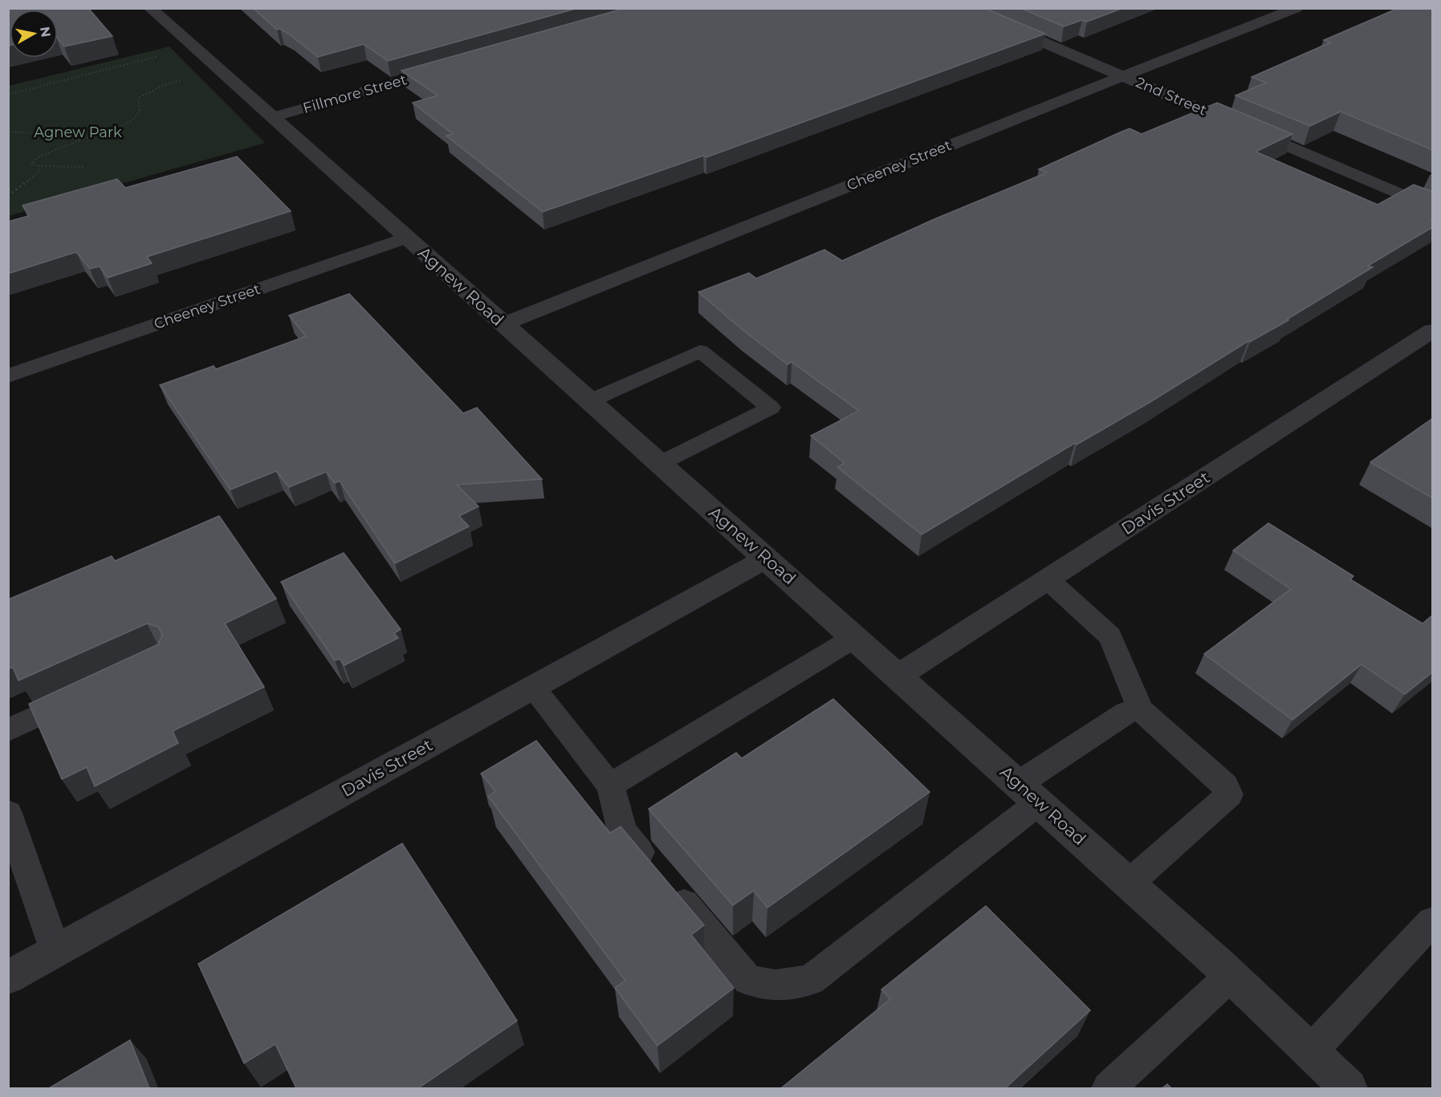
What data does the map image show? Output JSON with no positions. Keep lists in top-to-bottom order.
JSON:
{
  "streets": {
    "street": [
      "Fillmore Street",
      "2nd Street",
      "Cheeney Street",
      "Agnew Road",
      "Davis Street"
    ]
  },
  "crossings": [
    ["Fillmore Street", "Agnew Road"],
    ["2nd Street", "Cheeney Street"],
    ["Cheeney Street", "Agnew Road"],
    ["Agnew Road", "Davis Street"]
  ],
  "parks": ["Agnew Park"],
  "north": "right"
}
